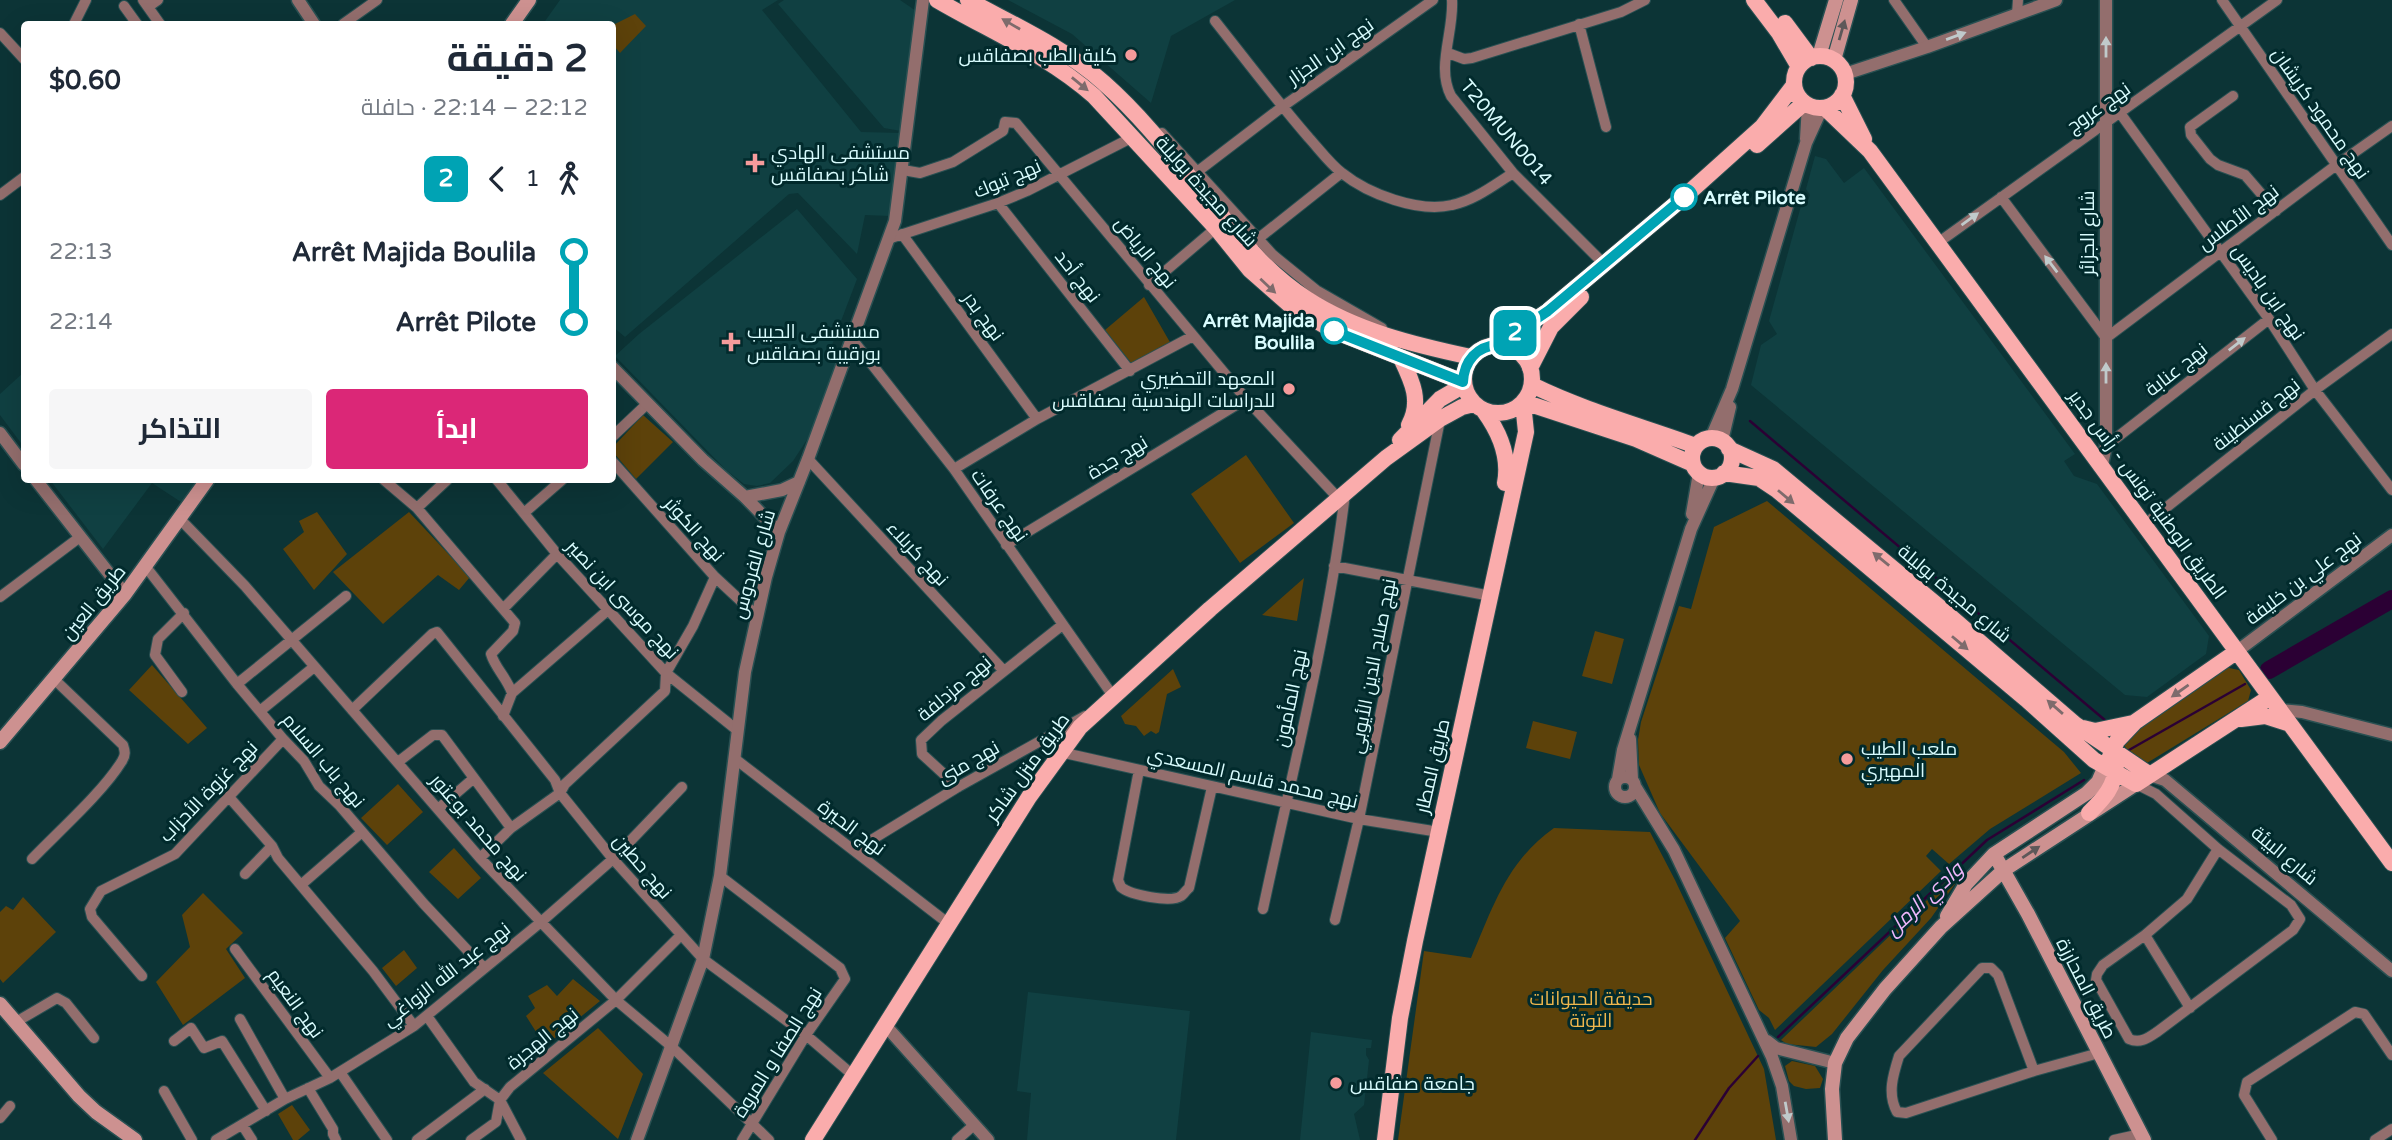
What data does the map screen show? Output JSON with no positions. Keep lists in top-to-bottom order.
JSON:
{
  "streets": {
    "main road": [
      "شارع مجيدة بوليلة",
      "الطريق الوطنية تونس - رأس جدير",
      "طريق العين",
      "طريق المطار",
      "طريق منزل شاكر",
      "طريق المحارزة"
    ],
    "street": [
      "نهج ابن الجزار",
      "نهج عروج",
      "نهج محمود كريشان",
      "T20MUN0014",
      "نهج تبوك",
      "نهج الأطلس",
      "شارع الجزائر",
      "نهج الرياض",
      "نهج أحد",
      "نهج ابن باديس",
      "نهج بدر",
      "نهج عنابة",
      "نهج قسنطينة",
      "نهج جدة",
      "نهج عرفات",
      "نهج الكوثر",
      "نهج كربلاء",
      "شارع الفردوس",
      "نهج علي بن خليفة",
      "نهج موسى ابن نصير",
      "نهج صلاح الدين الأيوبي",
      "نهج مزدلفة",
      "نهج المأمون",
      "نهج باب السلام",
      "نهج منى",
      "نهج محمد قاسم المسعدي",
      "نهج غزوة الأحزاب",
      "نهج محمد بوعتور",
      "نهج الحيرة",
      "شارع البيئة",
      "نهج حطين",
      "نهج عبد الله الزواغي",
      "نهج النعيم",
      "نهج الهجرة",
      "نهج الصفا و المروة"
    ]
  },
  "crossings": [
    ["نهج ابن الجزار", "شارع مجيدة بوليلة"],
    ["نهج عروج", "نهج محمود كريشان"],
    ["نهج عروج", "شارع الجزائر"],
    ["نهج عروج", "نهج ابن باديس"],
    ["نهج عروج", "الطريق الوطنية تونس - رأس جدير"],
    ["نهج محمود كريشان", "نهج الأطلس"],
    ["نهج تبوك", "شارع مجيدة بوليلة"],
    ["نهج تبوك", "نهج الرياض"],
    ["نهج تبوك", "نهج أحد"],
    ["نهج تبوك", "نهج بدر"],
    ["نهج تبوك", "شارع الفردوس"],
    ["شارع مجيدة بوليلة", "شارع الفردوس"],
    ["شارع مجيدة بوليلة", "طريق المطار"],
    ["شارع مجيدة بوليلة", "طريق منزل شاكر"],
    ["شارع مجيدة بوليلة", "شارع البيئة"],
    ["نهج الأطلس", "شارع الجزائر"],
    ["نهج الأطلس", "نهج ابن باديس"],
    ["شارع الجزائر", "نهج عنابة"],
    ["شارع الجزائر", "الطريق الوطنية تونس - رأس جدير"],
    ["نهج الرياض", "نهج جدة"],
    ["نهج الرياض", "شارع الفردوس"],
    ["نهج الرياض", "نهج المأمون"],
    ["نهج الرياض", "طريق منزل شاكر"],
    ["نهج ابن باديس", "نهج عنابة"],
    ["نهج ابن باديس", "نهج قسنطينة"],
    ["نهج بدر", "شارع الفردوس"],
    ["نهج قسنطينة", "الطريق الوطنية تونس - رأس جدير"],
    ["نهج جدة", "نهج عرفات"],
    ["الطريق الوطنية تونس - رأس جدير", "نهج علي بن خليفة"],
    ["نهج عرفات", "شارع الفردوس"],
    ["نهج عرفات", "نهج مزدلفة"],
    ["نهج عرفات", "طريق منزل شاكر"],
    ["نهج الكوثر", "شارع الفردوس"],
    ["نهج كربلاء", "شارع الفردوس"],
    ["نهج كربلاء", "نهج مزدلفة"],
    ["شارع الفردوس", "نهج موسى ابن نصير"],
    ["شارع الفردوس", "نهج محمد بوعتور"],
    ["شارع الفردوس", "نهج الحيرة"],
    ["شارع الفردوس", "نهج حطين"],
    ["شارع الفردوس", "نهج الصفا و المروة"],
    ["طريق العين", "نهج باب السلام"],
    ["طريق العين", "نهج محمد بوعتور"],
    ["نهج صلاح الدين الأيوبي", "طريق منزل شاكر"],
    ["نهج صلاح الدين الأيوبي", "نهج محمد قاسم المسعدي"],
    ["نهج مزدلفة", "نهج منى"],
    ["نهج المأمون", "طريق منزل شاكر"],
    ["نهج المأمون", "نهج محمد قاسم المسعدي"],
    ["نهج باب السلام", "نهج غزوة الأحزاب"],
    ["نهج باب السلام", "نهج عبد الله الزواغي"],
    ["نهج منى", "طريق منزل شاكر"],
    ["نهج منى", "نهج الحيرة"],
    ["طريق المطار", "طريق منزل شاكر"],
    ["طريق المطار", "نهج محمد قاسم المسعدي"],
    ["طريق منزل شاكر", "نهج محمد قاسم المسعدي"],
    ["طريق منزل شاكر", "نهج الحيرة"],
    ["طريق منزل شاكر", "نهج حطين"],
    ["نهج محمد بوعتور", "نهج حطين"],
    ["نهج محمد بوعتور", "نهج عبد الله الزواغي"],
    ["نهج محمد بوعتور", "نهج الهجرة"],
    ["نهج محمد بوعتور", "نهج الصفا و المروة"],
    ["نهج حطين", "نهج عبد الله الزواغي"],
    ["نهج حطين", "نهج الهجرة"],
    ["نهج حطين", "نهج الصفا و المروة"],
    ["نهج عبد الله الزواغي", "نهج النعيم"]
  ],
  "one_way": ["شارع الجزائر", "نهج عنابة"],
  "water": ["وادي الرمل"],
  "parks": ["حديقة الحيوانات التوتة"],
  "places": {
    "other": [
      "كلية الطب بصفاقس",
      "Arrêt Pilote",
      "Arrêt Majida Boulila",
      "المعهد التحضيري للدراسات الهندسية بصفاقس",
      "ملعب الطيب المهيري",
      "جامعة صفاقس"
    ],
    "health": ["مستشفى الهادي شاكر بصفاقس", "مستشفى الحبيب بورقيبة بصفاقس"]
  },
  "lines": ["bus line 2"],
  "page": {
    "on_map": "2",
    "heading": ["2 دقيقة", "22:12 – 22:14 · حافلة", "$0.60"],
    "legs": ["1", "2"],
    "list": [
      {
        "name": "Arrêt Majida Boulila",
        "value": "22:13"
      },
      {
        "name": "Arrêt Pilote",
        "value": "22:14"
      }
    ],
    "buttons": ["ابدأ", "التذاكر"]
  }
}
